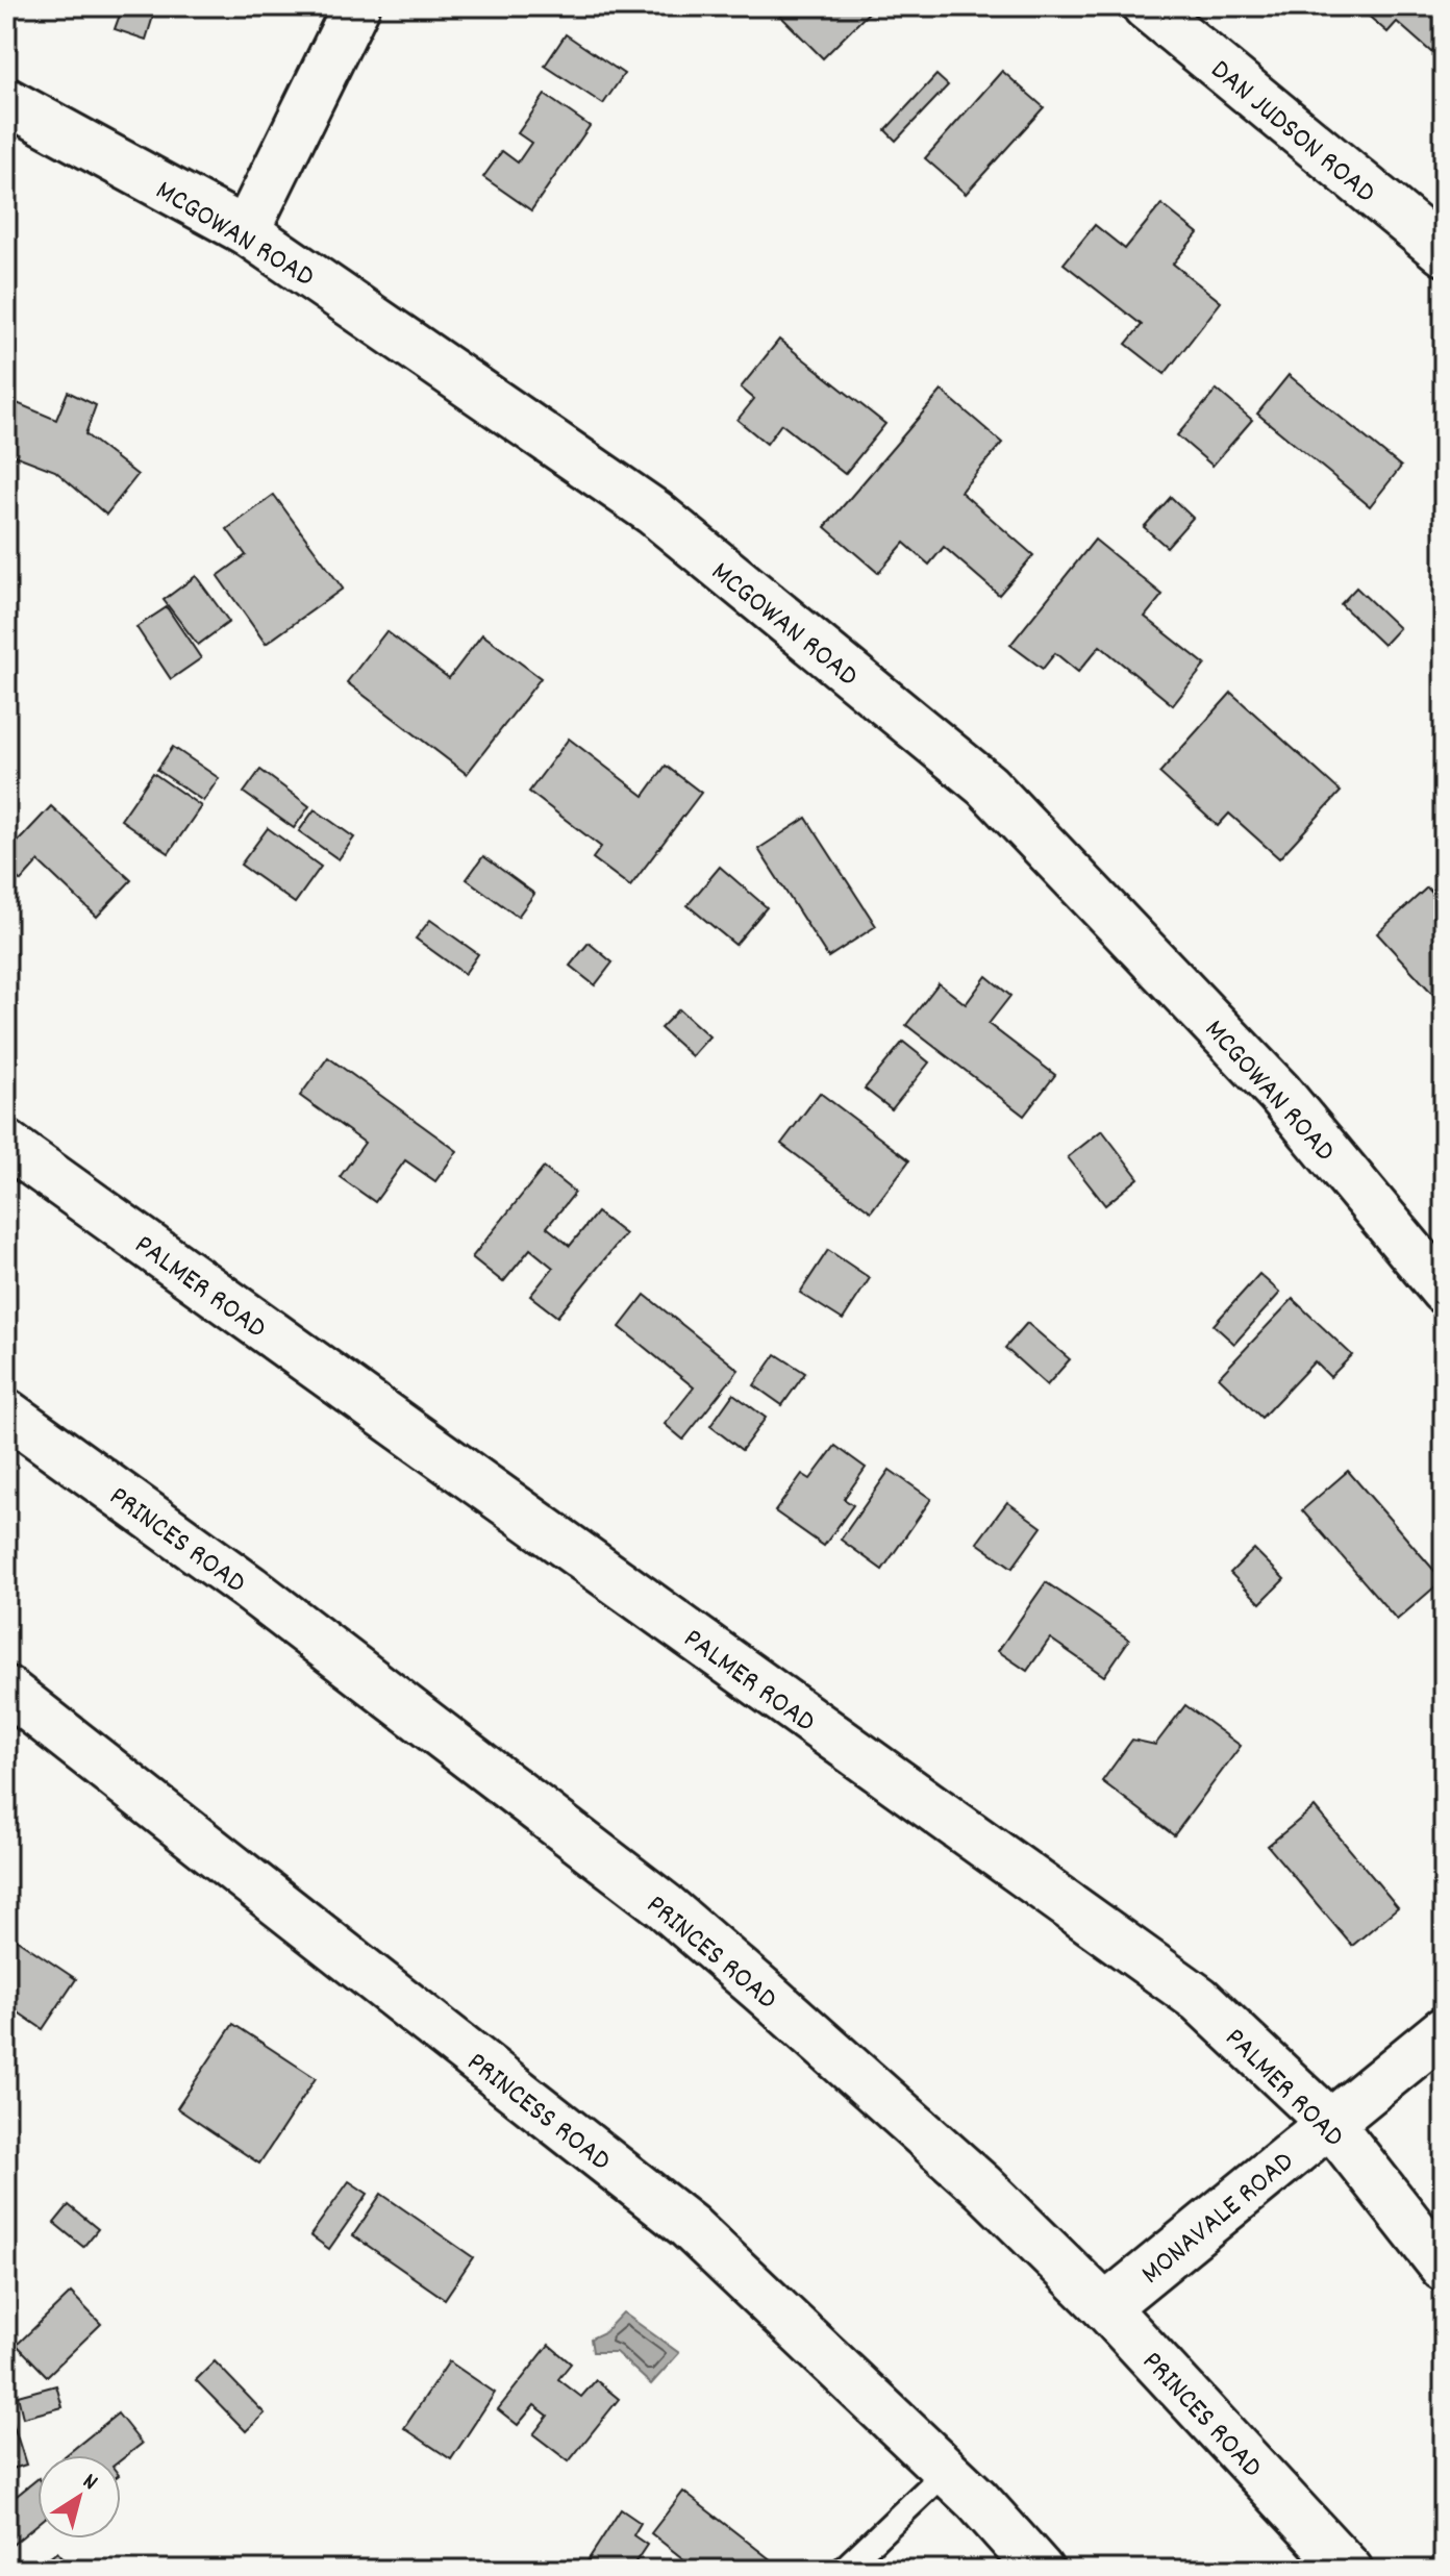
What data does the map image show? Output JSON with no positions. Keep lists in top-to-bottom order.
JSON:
{
  "streets": {
    "street": [
      "DAN JUDSON ROAD",
      "MCGOWAN ROAD",
      "PALMER ROAD",
      "PRINCES ROAD",
      "PRINCESS ROAD",
      "MONAVALE ROAD"
    ]
  },
  "crossings": [
    ["PALMER ROAD", "MONAVALE ROAD"],
    ["PRINCES ROAD", "MONAVALE ROAD"]
  ],
  "north": "top right"
}
